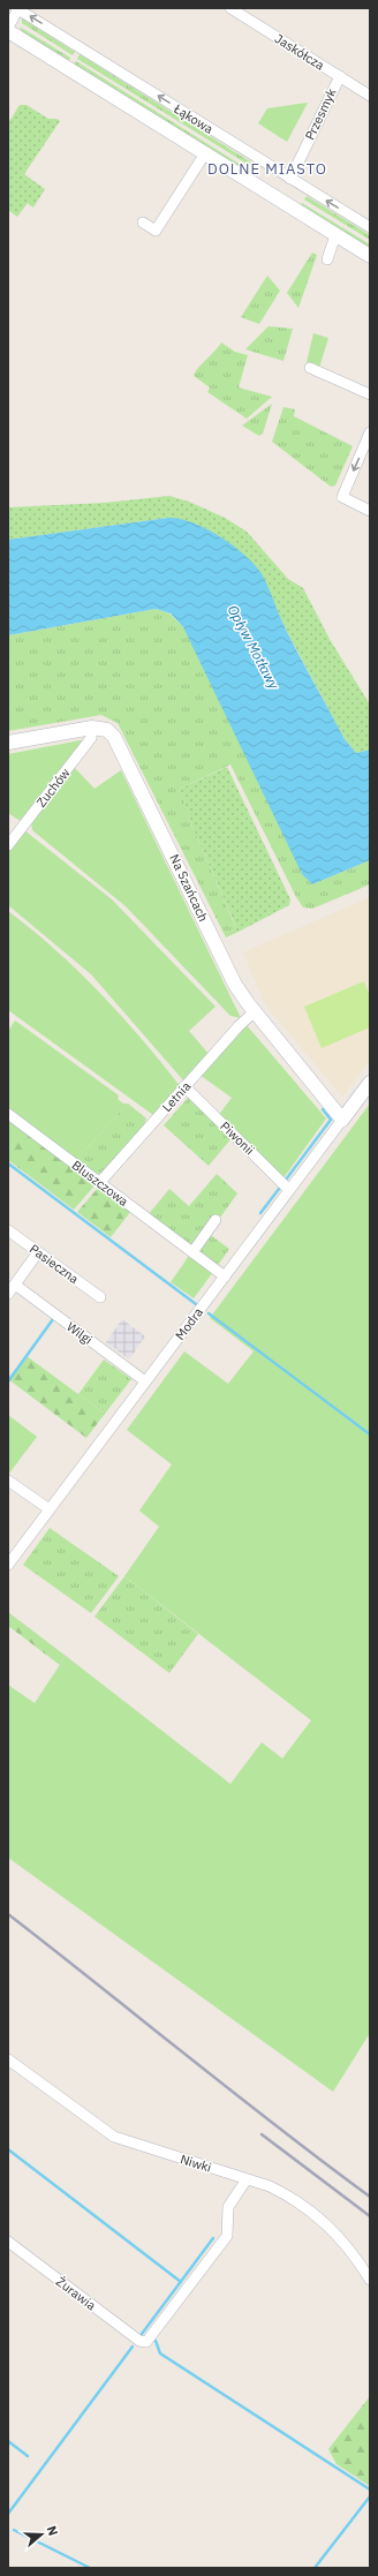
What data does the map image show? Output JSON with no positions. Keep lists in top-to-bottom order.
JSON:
{
  "streets": {
    "street": [
      "Jaskółcza",
      "Przesmyk",
      "Łąkowa",
      "Zuchów",
      "Na Szańcach",
      "Letnia",
      "Piwonii",
      "Bluszczowa",
      "Pasieczna",
      "Modra",
      "Wilgi",
      "Niwki",
      "Żurawia"
    ]
  },
  "crossings": [
    ["Jaskółcza", "Przesmyk"],
    ["Przesmyk", "Łąkowa"],
    ["Zuchów", "Na Szańcach"],
    ["Na Szańcach", "Letnia"],
    ["Na Szańcach", "Modra"],
    ["Letnia", "Piwonii"],
    ["Letnia", "Bluszczowa"],
    ["Piwonii", "Modra"],
    ["Bluszczowa", "Modra"],
    ["Modra", "Wilgi"],
    ["Niwki", "Żurawia"]
  ],
  "districts": ["DOLNE MIASTO"],
  "water": ["Opływ Motławy"],
  "north": "right"
}
